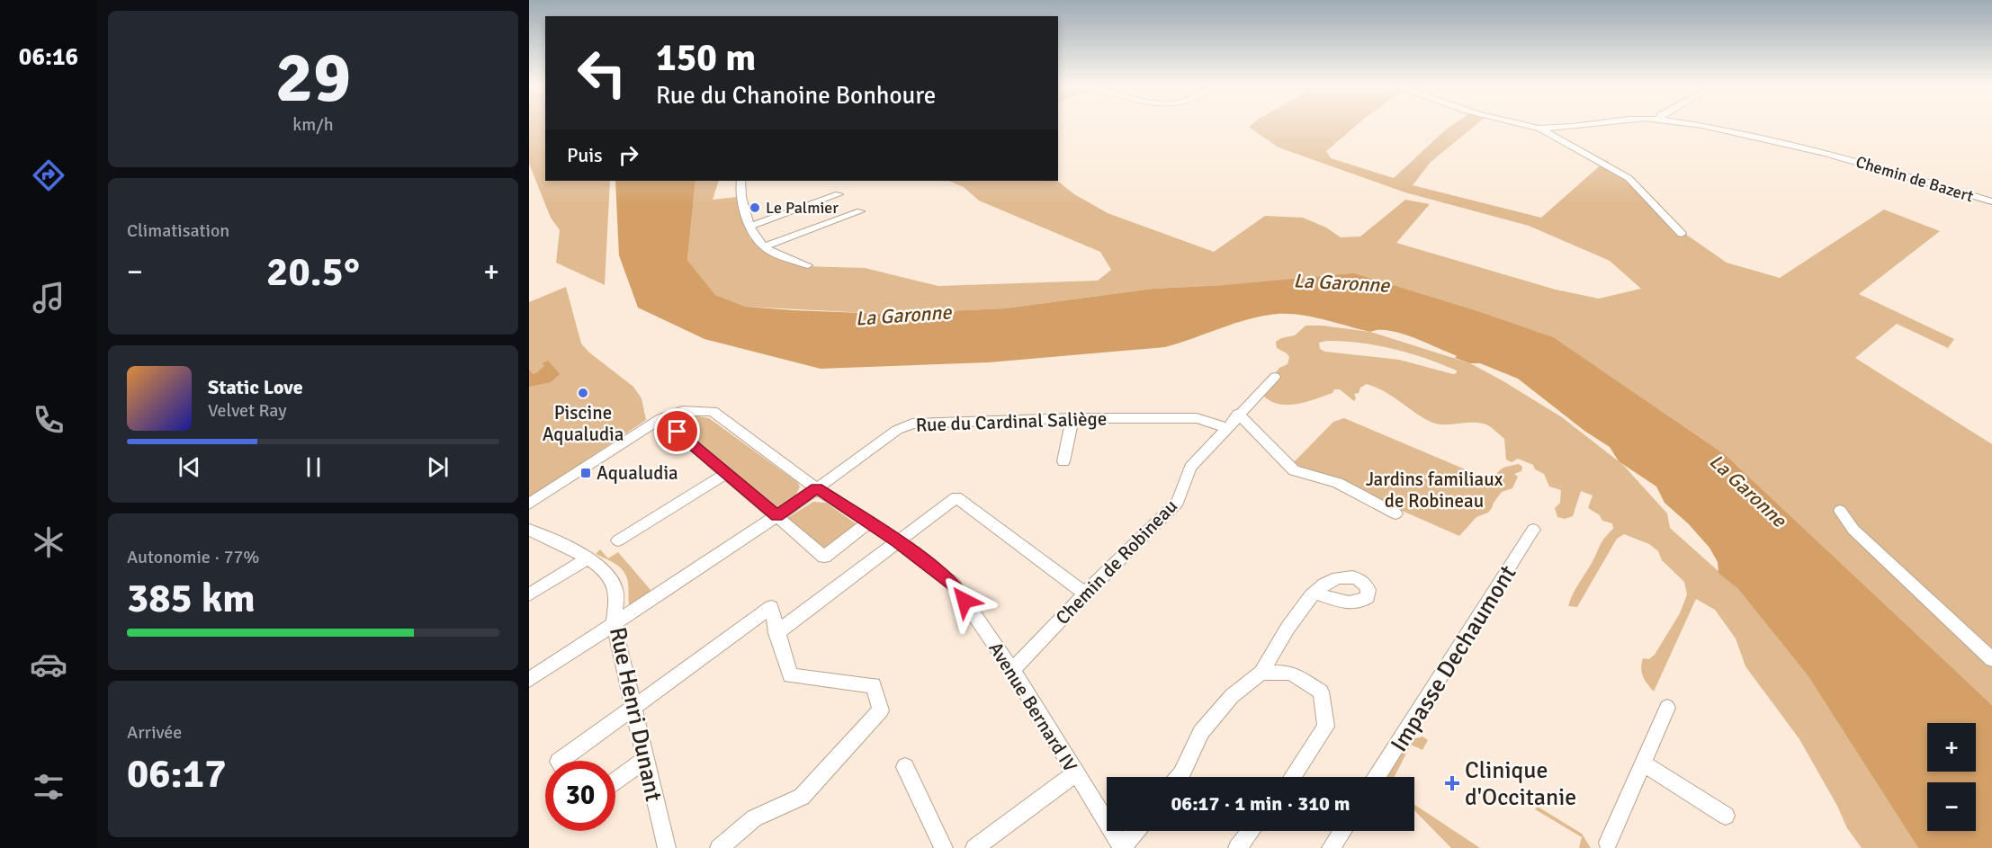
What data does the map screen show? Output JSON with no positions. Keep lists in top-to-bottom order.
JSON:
{
  "streets": {
    "street": [
      "Chemin de Bazert",
      "Rue du Cardinal Saliège",
      "Chemin de Robineau",
      "Impasse Dechaumont",
      "Avenue Bernard IV",
      "Rue Henri Dunant"
    ]
  },
  "crossings": [
    ["Rue du Cardinal Saliège", "Chemin de Robineau"],
    ["Rue du Cardinal Saliège", "Avenue Bernard IV"],
    ["Rue du Cardinal Saliège", "Rue Henri Dunant"],
    ["Chemin de Robineau", "Avenue Bernard IV"]
  ],
  "water": ["La Garonne"],
  "parks": ["Jardins familiaux de Robineau"],
  "places": {
    "other": ["Le Palmier", "Piscine Aqualudia"],
    "transit": ["Aqualudia"],
    "health": ["Clinique d'Occitanie"]
  },
  "page": {
    "tabs": "06:16",
    "tile": [
      ["29", "km/h"],
      "Climatisation",
      ["Autonomie · 77%", "385 km"],
      ["Arrivée", "06:17"]
    ],
    "turn": ["150 m", "Rue du Chanoine Bonhoure"],
    "then": "Puis",
    "heat": ["−", "20.5°", "+"],
    "song": ["Static Love", "Velvet Ray"],
    "map_buttons": ["+", "−"],
    "limit": "30",
    "trip": "06:17 · 1 min · 310 m"
  }
}
